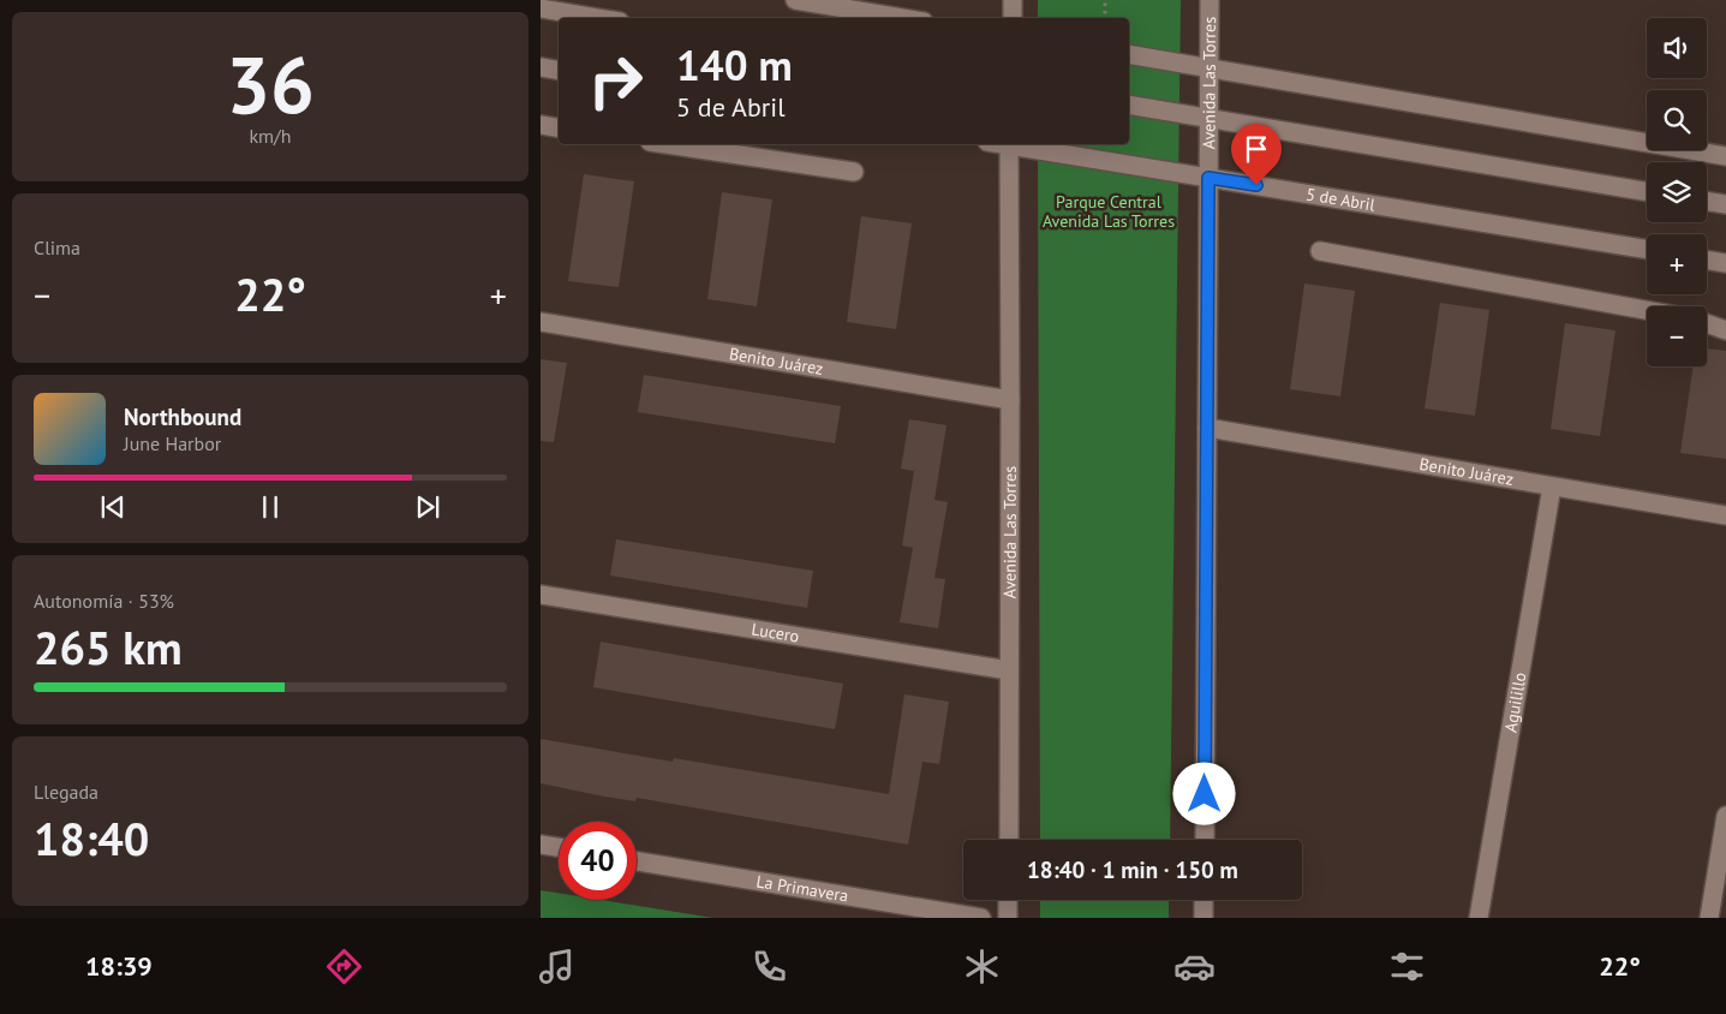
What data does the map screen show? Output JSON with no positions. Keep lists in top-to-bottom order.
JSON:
{
  "streets": {
    "street": [
      "Avenida Las Torres",
      "5 de Abril",
      "Benito Juárez",
      "Lucero",
      "Aguilillo",
      "La Primavera"
    ]
  },
  "crossings": [
    ["Avenida Las Torres", "5 de Abril"],
    ["Avenida Las Torres", "Benito Juárez"],
    ["Avenida Las Torres", "Lucero"],
    ["Benito Juárez", "Aguilillo"]
  ],
  "parks": ["Parque Central Avenida Las Torres"],
  "page": {
    "tile": [
      ["36", "km/h"],
      "Clima",
      ["Autonomía · 53%", "265 km"],
      ["Llegada", "18:40"]
    ],
    "map_buttons": ["+", "−"],
    "turn": ["140 m", "5 de Abril"],
    "heat": ["−", "22°", "+"],
    "song": ["Northbound", "June Harbor"],
    "limit": "40",
    "trip": "18:40 · 1 min · 150 m",
    "tabs": ["18:39", "22°"]
  }
}
